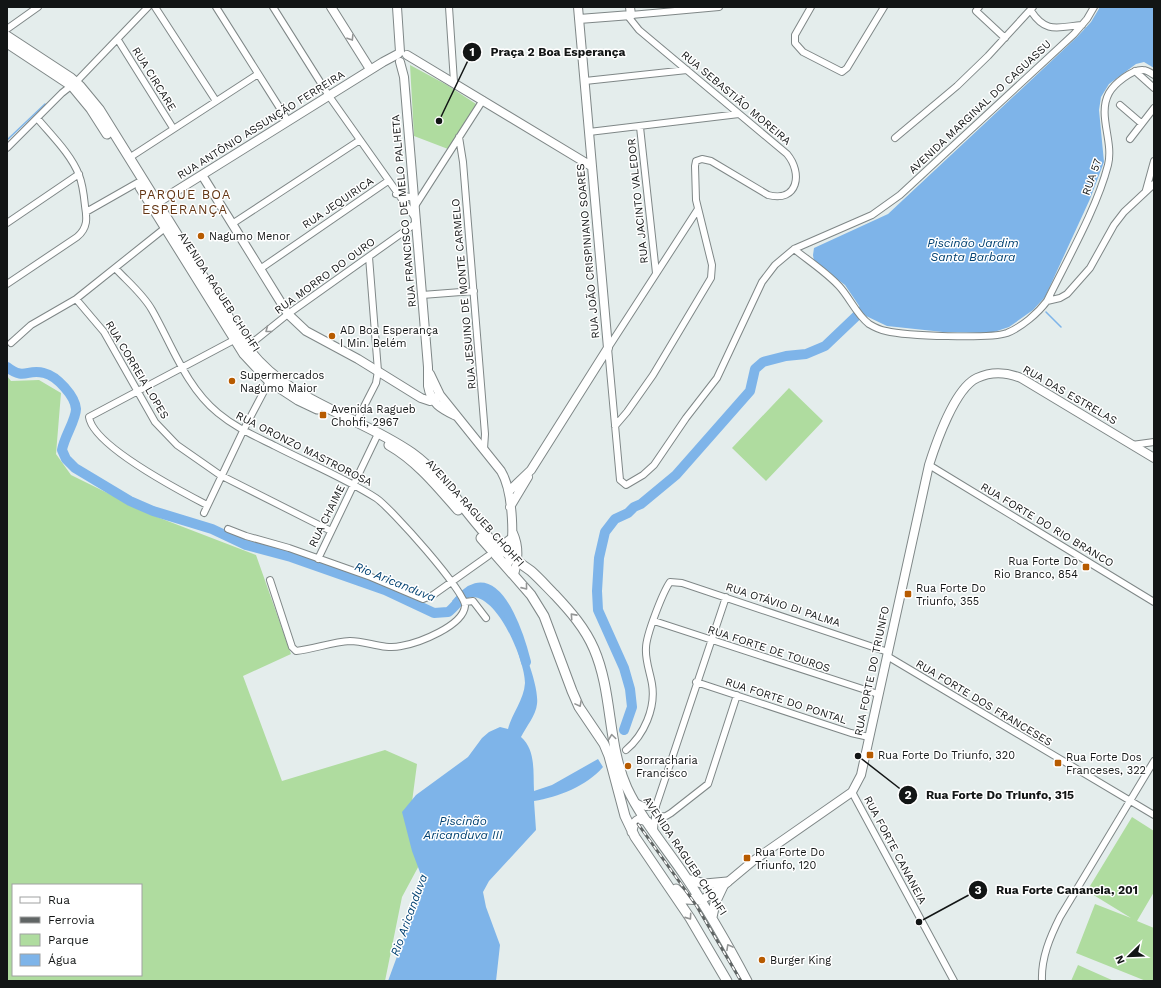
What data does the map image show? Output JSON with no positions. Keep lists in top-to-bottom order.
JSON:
{
  "streets": {
    "main road": ["AVENIDA RAGUEB CHOHFI"],
    "street": [
      "RUA CIRCARE",
      "RUA SEBASTIÃO MOREIRA",
      "AVENIDA MARGINAL DO CAGUASSU",
      "RUA ANTÔNIO ASSUNÇÃO FERREIRA",
      "RUA 57",
      "RUA JACINTO VALEDOR",
      "RUA JEQUIRICA",
      "RUA FRANCISCO DE MELO PALHETA",
      "RUA JOÃO CRISPINIANO SOARES",
      "RUA MORRO DO OURO",
      "RUA JESUINO DE MONTE CARMELO",
      "RUA CORREIA LOPES",
      "RUA DAS ESTRELAS",
      "RUA ORONZO MASTROROSA",
      "RUA CHAIME",
      "RUA FORTE DO RIO BRANCO",
      "RUA OTÁVIO DI PALMA",
      "RUA FORTE DE TOUROS",
      "RUA FORTE DO TRIUNFO",
      "RUA FORTE DO PONTAL",
      "RUA FORTE DOS FRANCESES",
      "RUA FORTE CANANEIA"
    ]
  },
  "crossings": [
    ["RUA SEBASTIÃO MOREIRA", "RUA JOÃO CRISPINIANO SOARES"],
    ["AVENIDA MARGINAL DO CAGUASSU", "RUA 57"],
    ["AVENIDA MARGINAL DO CAGUASSU", "RUA JOÃO CRISPINIANO SOARES"],
    ["RUA ANTÔNIO ASSUNÇÃO FERREIRA", "RUA FRANCISCO DE MELO PALHETA"],
    ["RUA ANTÔNIO ASSUNÇÃO FERREIRA", "AVENIDA RAGUEB CHOHFI"],
    ["RUA FRANCISCO DE MELO PALHETA", "RUA MORRO DO OURO"],
    ["RUA FRANCISCO DE MELO PALHETA", "AVENIDA RAGUEB CHOHFI"],
    ["RUA FRANCISCO DE MELO PALHETA", "RUA JESUINO DE MONTE CARMELO"],
    ["RUA MORRO DO OURO", "AVENIDA RAGUEB CHOHFI"],
    ["AVENIDA RAGUEB CHOHFI", "RUA CHAIME"],
    ["AVENIDA RAGUEB CHOHFI", "RUA FORTE DO TRIUNFO"],
    ["RUA CORREIA LOPES", "RUA CHAIME"],
    ["RUA DAS ESTRELAS", "RUA FORTE DO RIO BRANCO"],
    ["RUA DAS ESTRELAS", "RUA FORTE DO TRIUNFO"],
    ["RUA ORONZO MASTROROSA", "RUA CHAIME"],
    ["RUA FORTE DO RIO BRANCO", "RUA FORTE DO TRIUNFO"],
    ["RUA OTÁVIO DI PALMA", "RUA FORTE DE TOUROS"],
    ["RUA OTÁVIO DI PALMA", "RUA FORTE DO TRIUNFO"],
    ["RUA OTÁVIO DI PALMA", "RUA FORTE DOS FRANCESES"],
    ["RUA FORTE DE TOUROS", "RUA FORTE DO TRIUNFO"],
    ["RUA FORTE DO TRIUNFO", "RUA FORTE DO PONTAL"],
    ["RUA FORTE DO TRIUNFO", "RUA FORTE DOS FRANCESES"],
    ["RUA FORTE DO TRIUNFO", "RUA FORTE CANANEIA"]
  ],
  "districts": ["PARQUE BOA ESPERANÇA"],
  "water": ["Piscinão Jardim Santa Barbara", "Rio Aricanduva", "Piscinão Aricanduva III"],
  "places": {
    "other": [
      "Praça 2 Boa Esperança",
      "Nagumo Menor",
      "AD Boa Esperança I Min. Belém",
      "Supermercados Nagumo Maior",
      "Rua Forte Do Triunfo, 315",
      "Borracharia Francisco",
      "Rua Forte Cananeia, 201",
      "Burger King"
    ],
    "transit": [
      "Avenida Ragueb Chohfi, 2967",
      "Rua Forte Do Rio Branco, 854",
      "Rua Forte Do Triunfo, 355",
      "Rua Forte Do Triunfo, 320",
      "Rua Forte Dos Franceses, 322",
      "Rua Forte Do Triunfo, 120"
    ]
  },
  "legend": [
    "Rua",
    "Ferrovia",
    "Parque",
    "Água"
  ],
  "north": "bottom left"
}
